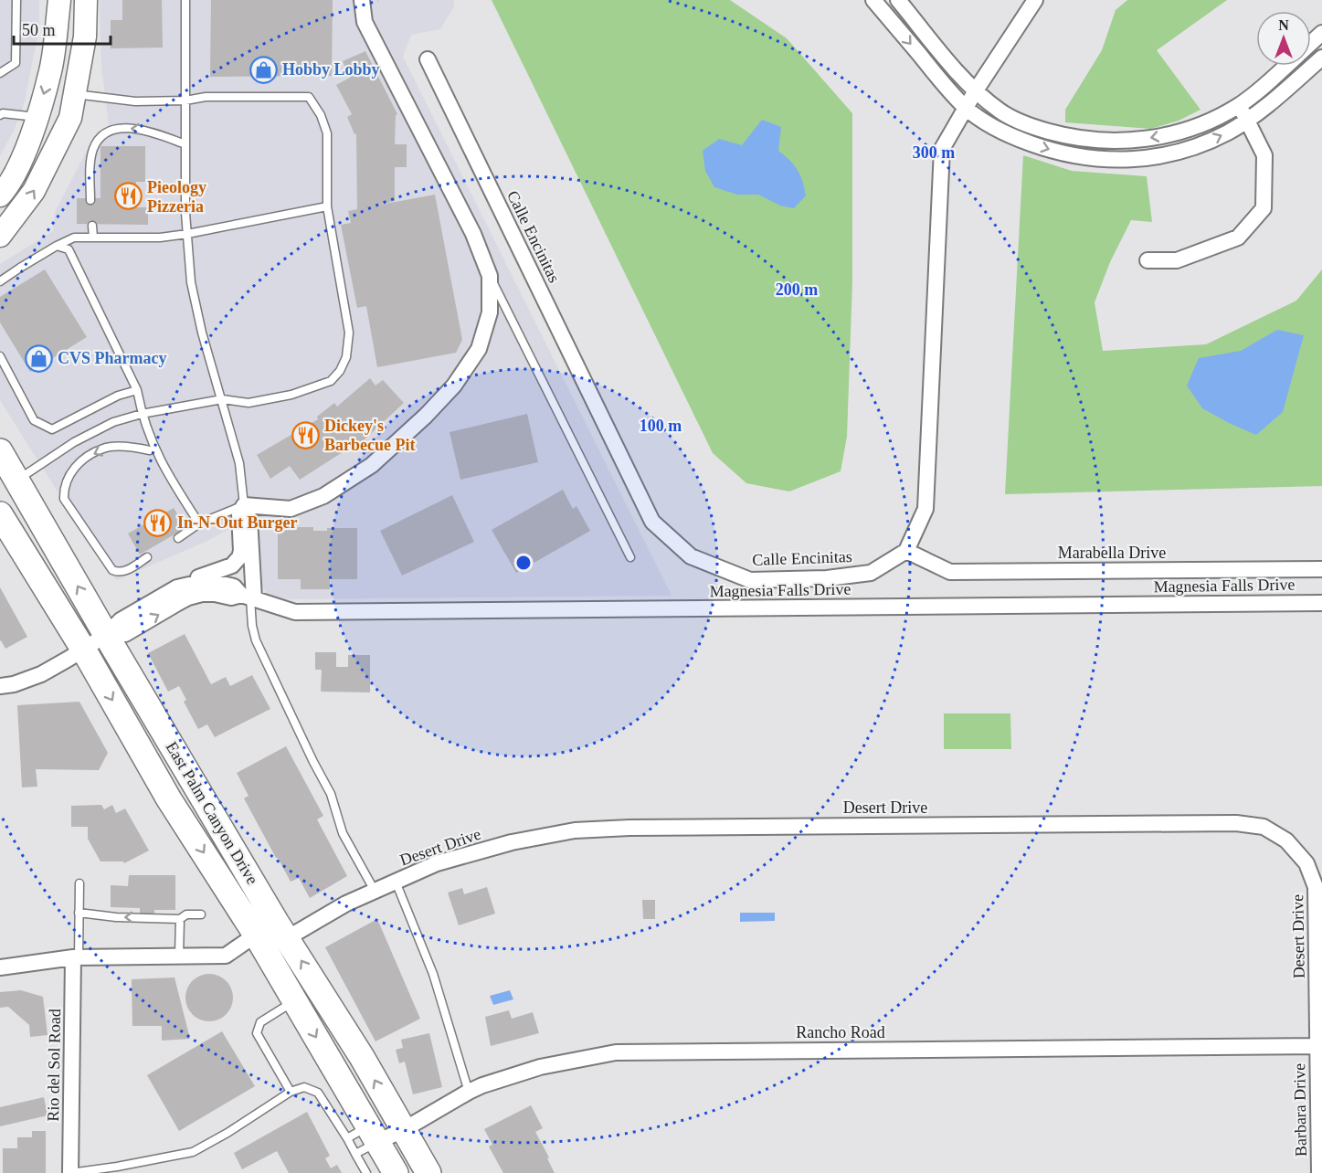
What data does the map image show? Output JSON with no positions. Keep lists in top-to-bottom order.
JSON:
{
  "streets": {
    "main road": ["East Palm Canyon Drive"],
    "street": [
      "Calle Encinitas",
      "Marabella Drive",
      "Magnesia Falls Drive",
      "Desert Drive",
      "Rancho Road",
      "Rio del Sol Road",
      "Barbara Drive"
    ]
  },
  "crossings": [
    ["Calle Encinitas", "Marabella Drive"],
    ["Magnesia Falls Drive", "East Palm Canyon Drive"],
    ["Desert Drive", "East Palm Canyon Drive"],
    ["Desert Drive", "Rancho Road"],
    ["Desert Drive", "Rio del Sol Road"],
    ["Desert Drive", "Barbara Drive"],
    ["East Palm Canyon Drive", "Rancho Road"],
    ["Rancho Road", "Barbara Drive"]
  ],
  "places": {
    "shop": ["Hobby Lobby", "CVS Pharmacy"],
    "restaurant": ["Pieology Pizzeria", "Dickey's Barbecue Pit", "In-N-Out Burger"]
  },
  "scale_bar": "50 m",
  "north": "top",
  "rings": ["300 m", "200 m", "100 m"]
}
